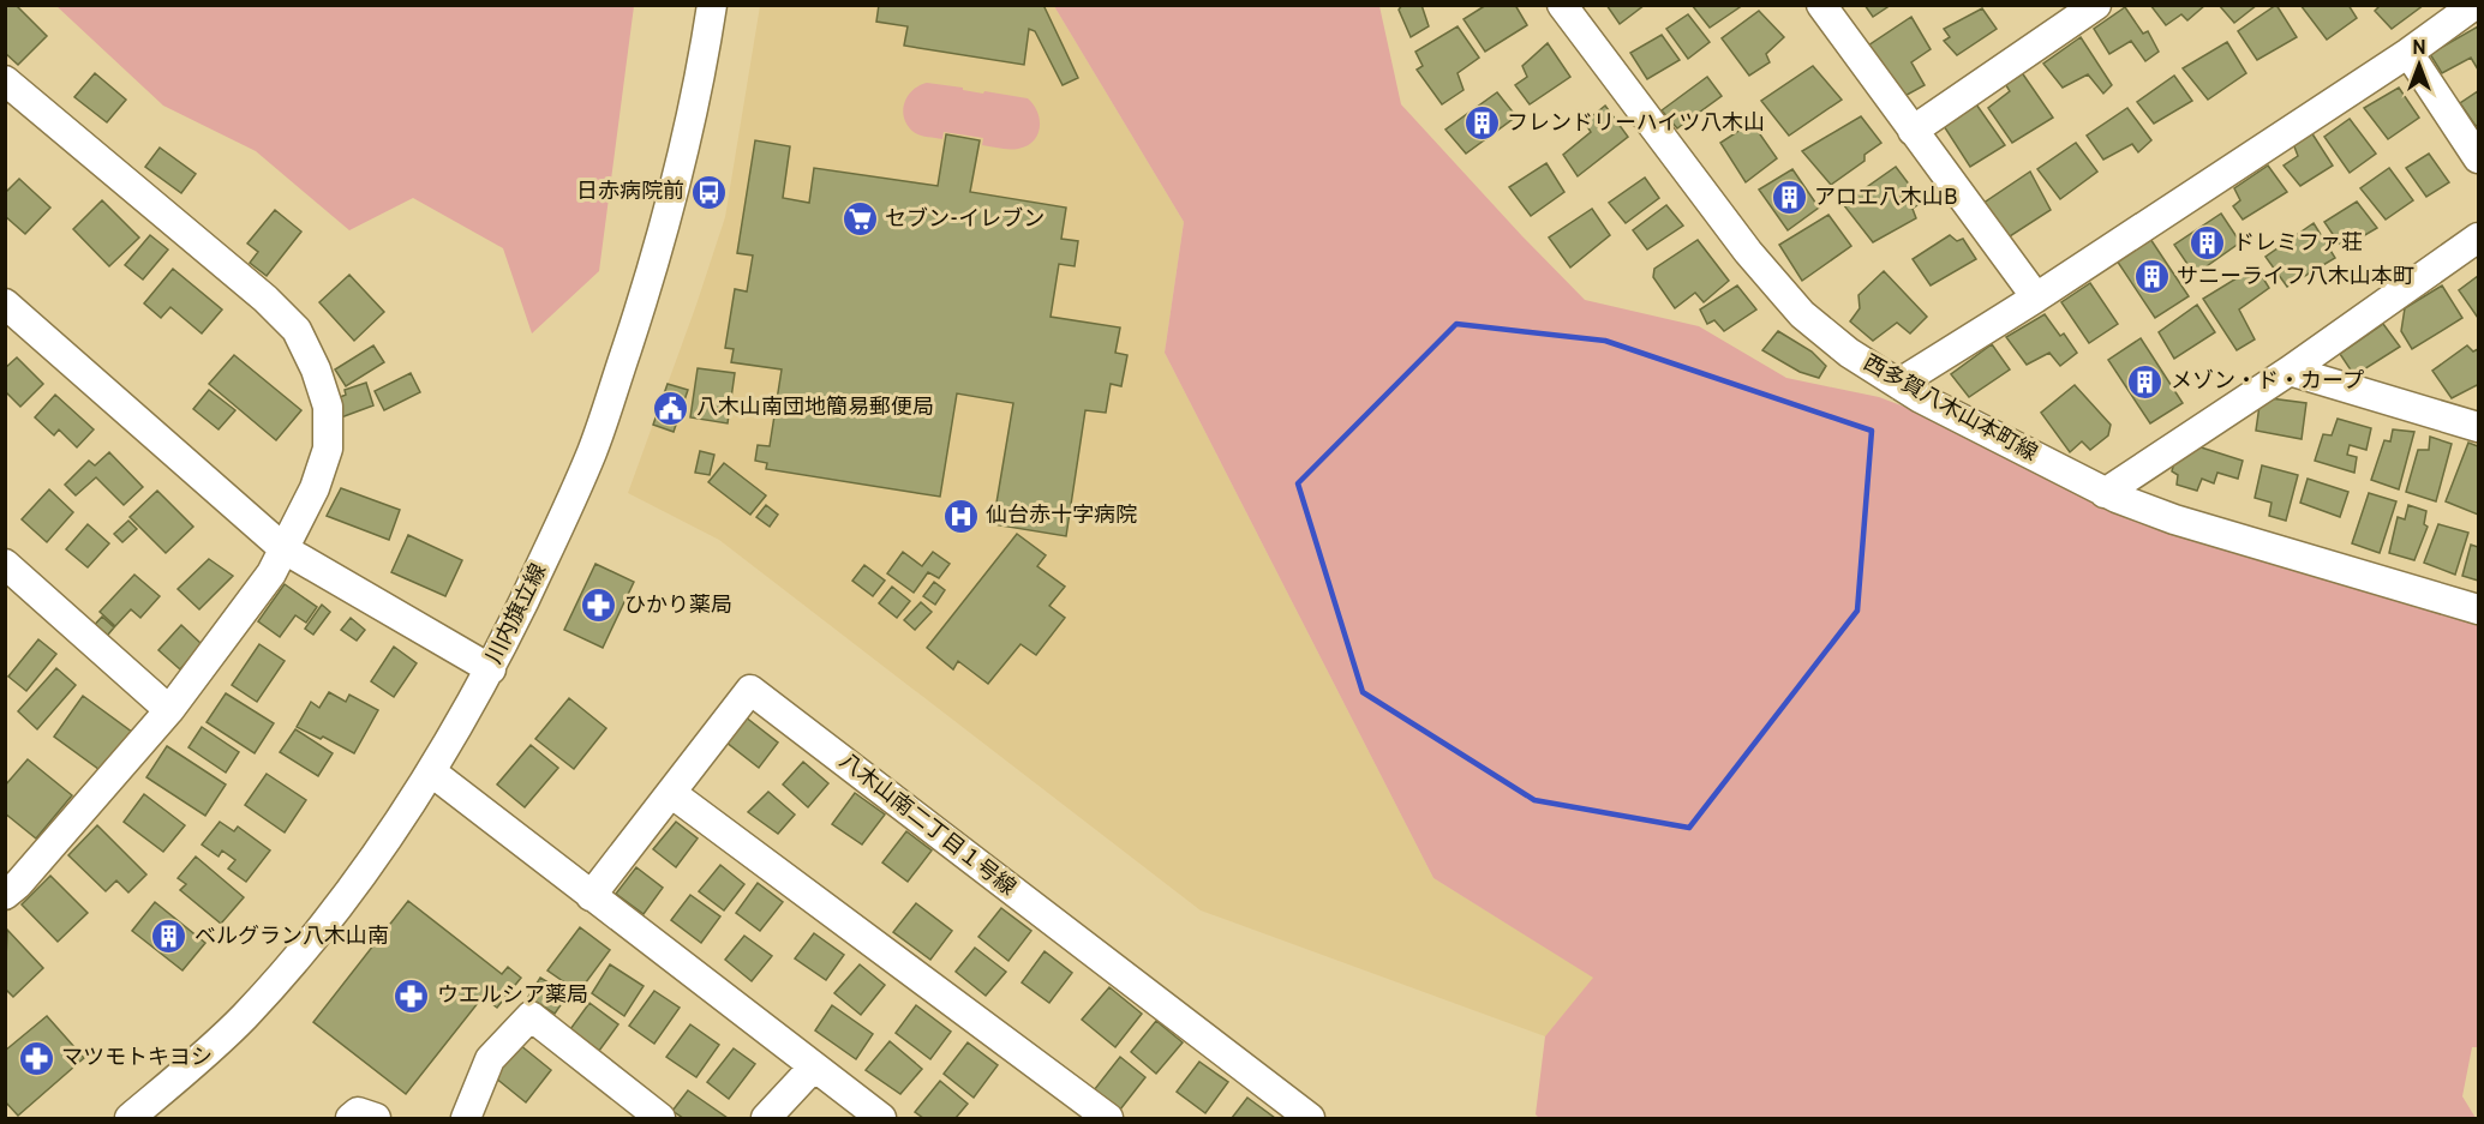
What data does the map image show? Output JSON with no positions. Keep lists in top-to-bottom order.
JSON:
{
  "streets": {
    "street": ["西多賀八木山本町線", "川内旗立線", "八木山南二丁目１号線"]
  },
  "places": {
    "building": [
      "フレンドリーハイツ八木山",
      "アロエ八木山B",
      "ドレミファ荘",
      "サニーライフ八木山本町",
      "メゾン・ド・カープ",
      "ベルグラン八木山南"
    ],
    "bus stop": ["日赤病院前"],
    "supermarket": ["セブン-イレブン"],
    "public building": ["八木山南団地簡易郵便局"],
    "hospital": ["仙台赤十字病院"],
    "pharmacy": ["ひかり薬局", "ウエルシア薬局", "マツモトキヨシ"]
  },
  "north": "top"
}
